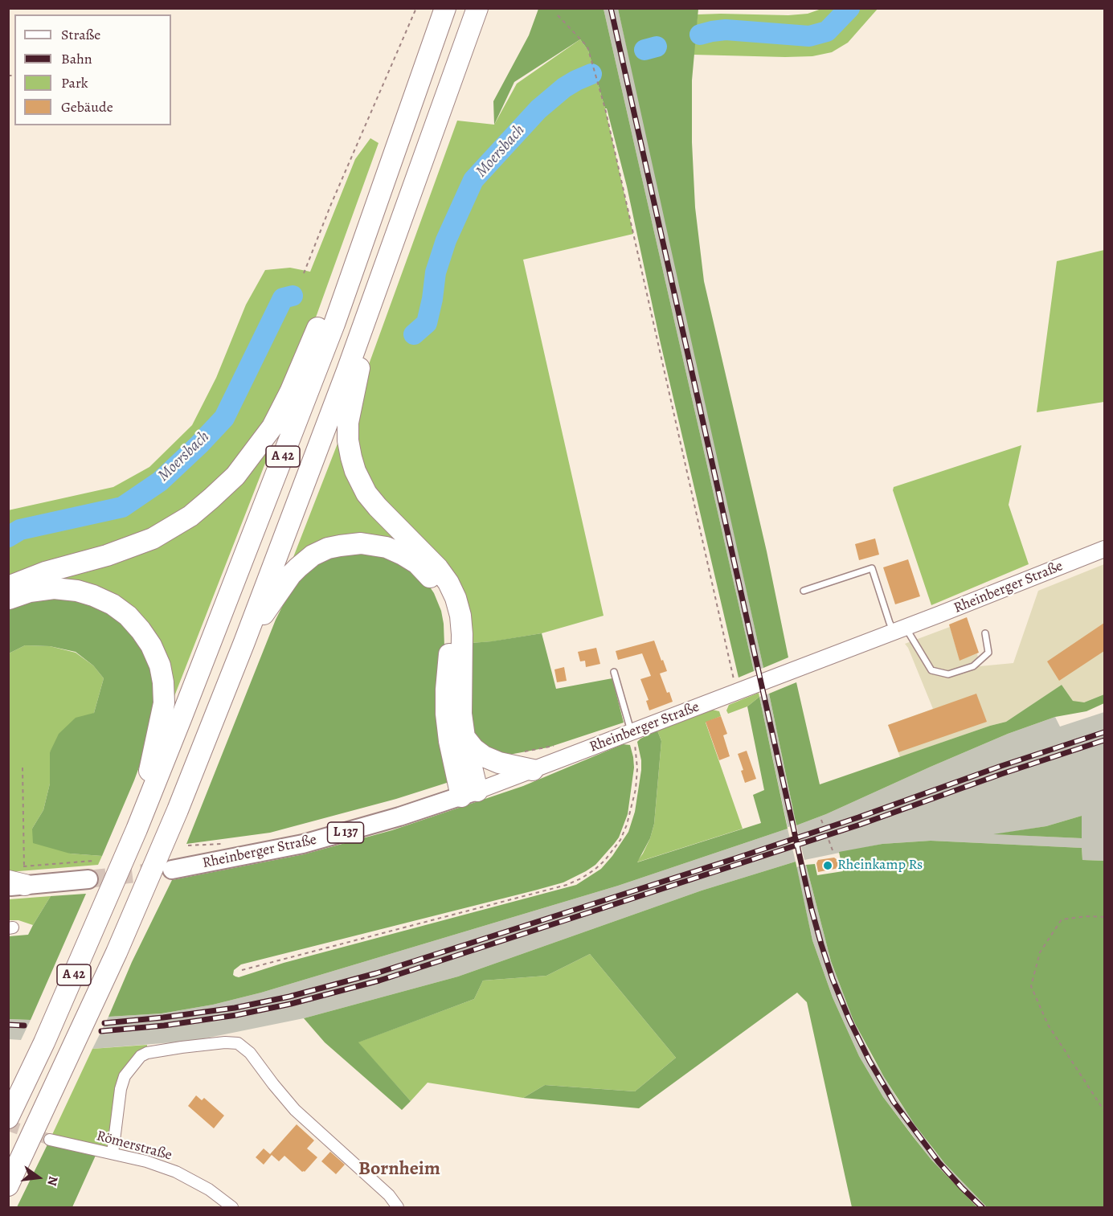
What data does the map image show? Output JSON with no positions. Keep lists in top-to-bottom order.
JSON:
{
  "streets": {
    "highway": ["A 42"],
    "main road": ["Rheinberger Straße", "L 137"],
    "street": ["Römerstraße"]
  },
  "districts": ["Bornheim"],
  "water": ["Moersbach"],
  "places": ["Rheinkamp Rs"],
  "legend": [
    "Straße",
    "Bahn",
    "Park",
    "Gebäude"
  ],
  "north": "right"
}
